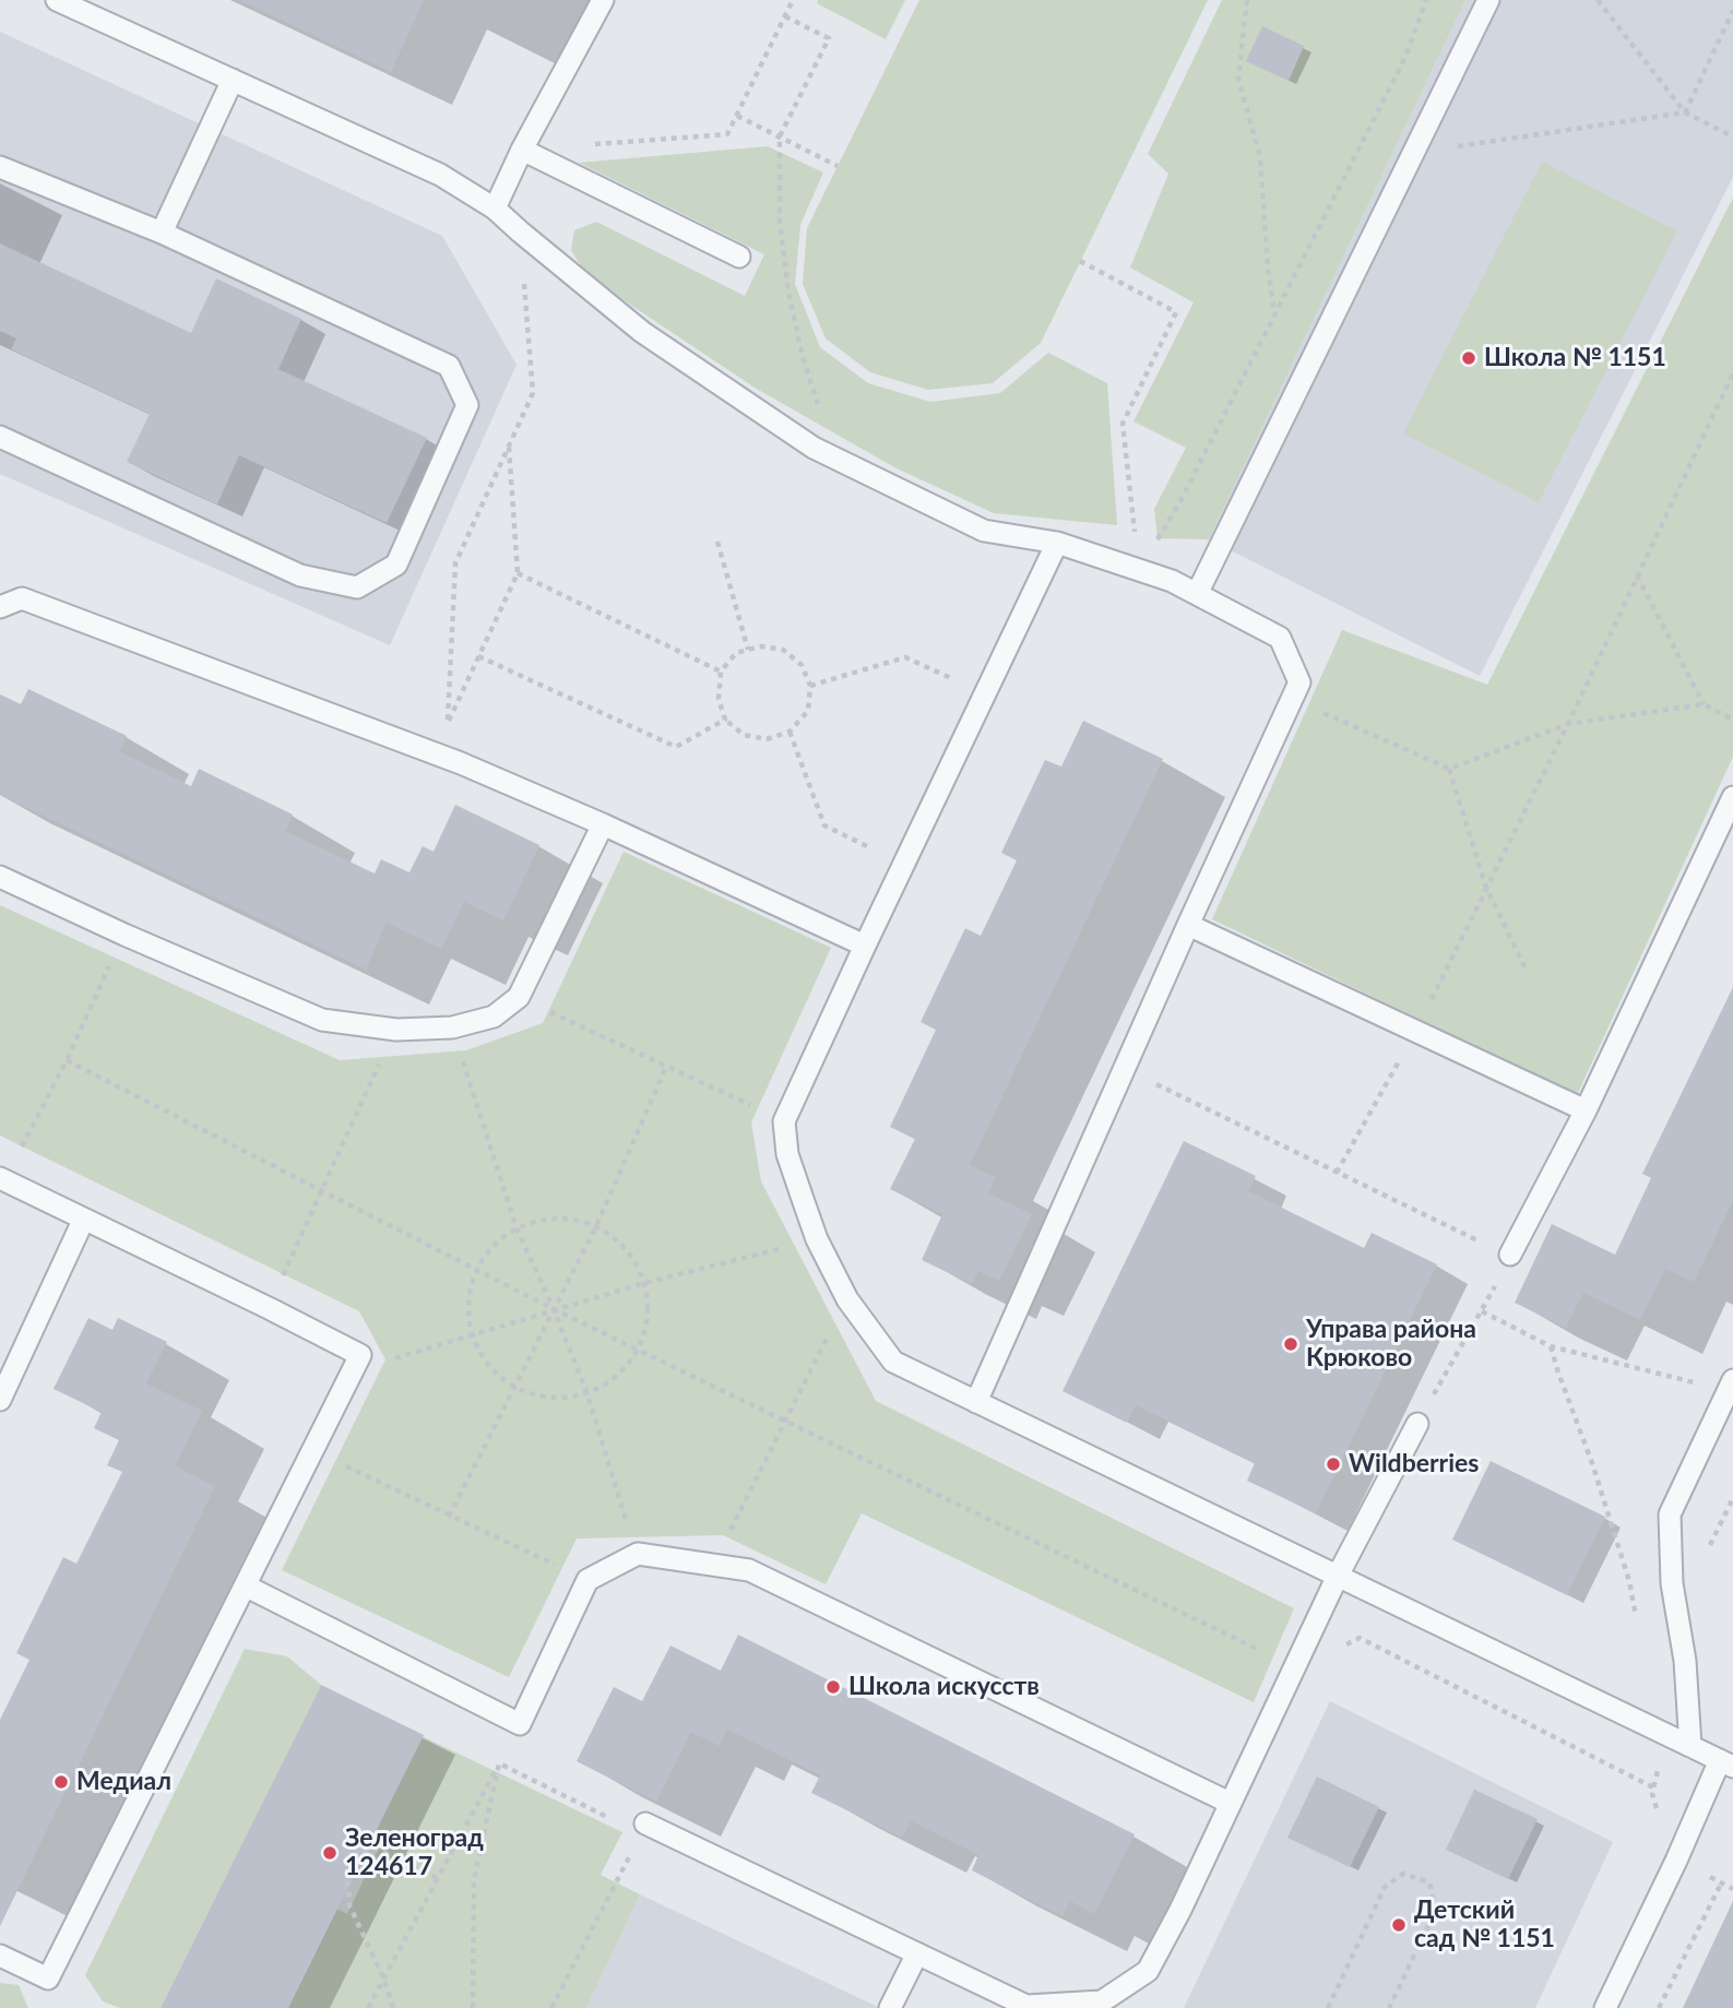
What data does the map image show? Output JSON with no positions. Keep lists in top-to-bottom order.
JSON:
{
  "places": [
    "Школа № 1151",
    "Управа района Крюково",
    "Wildberries",
    "Школа искусств",
    "Медиал",
    "Зеленоград 124617",
    "Детский сад № 1151"
  ]
}
